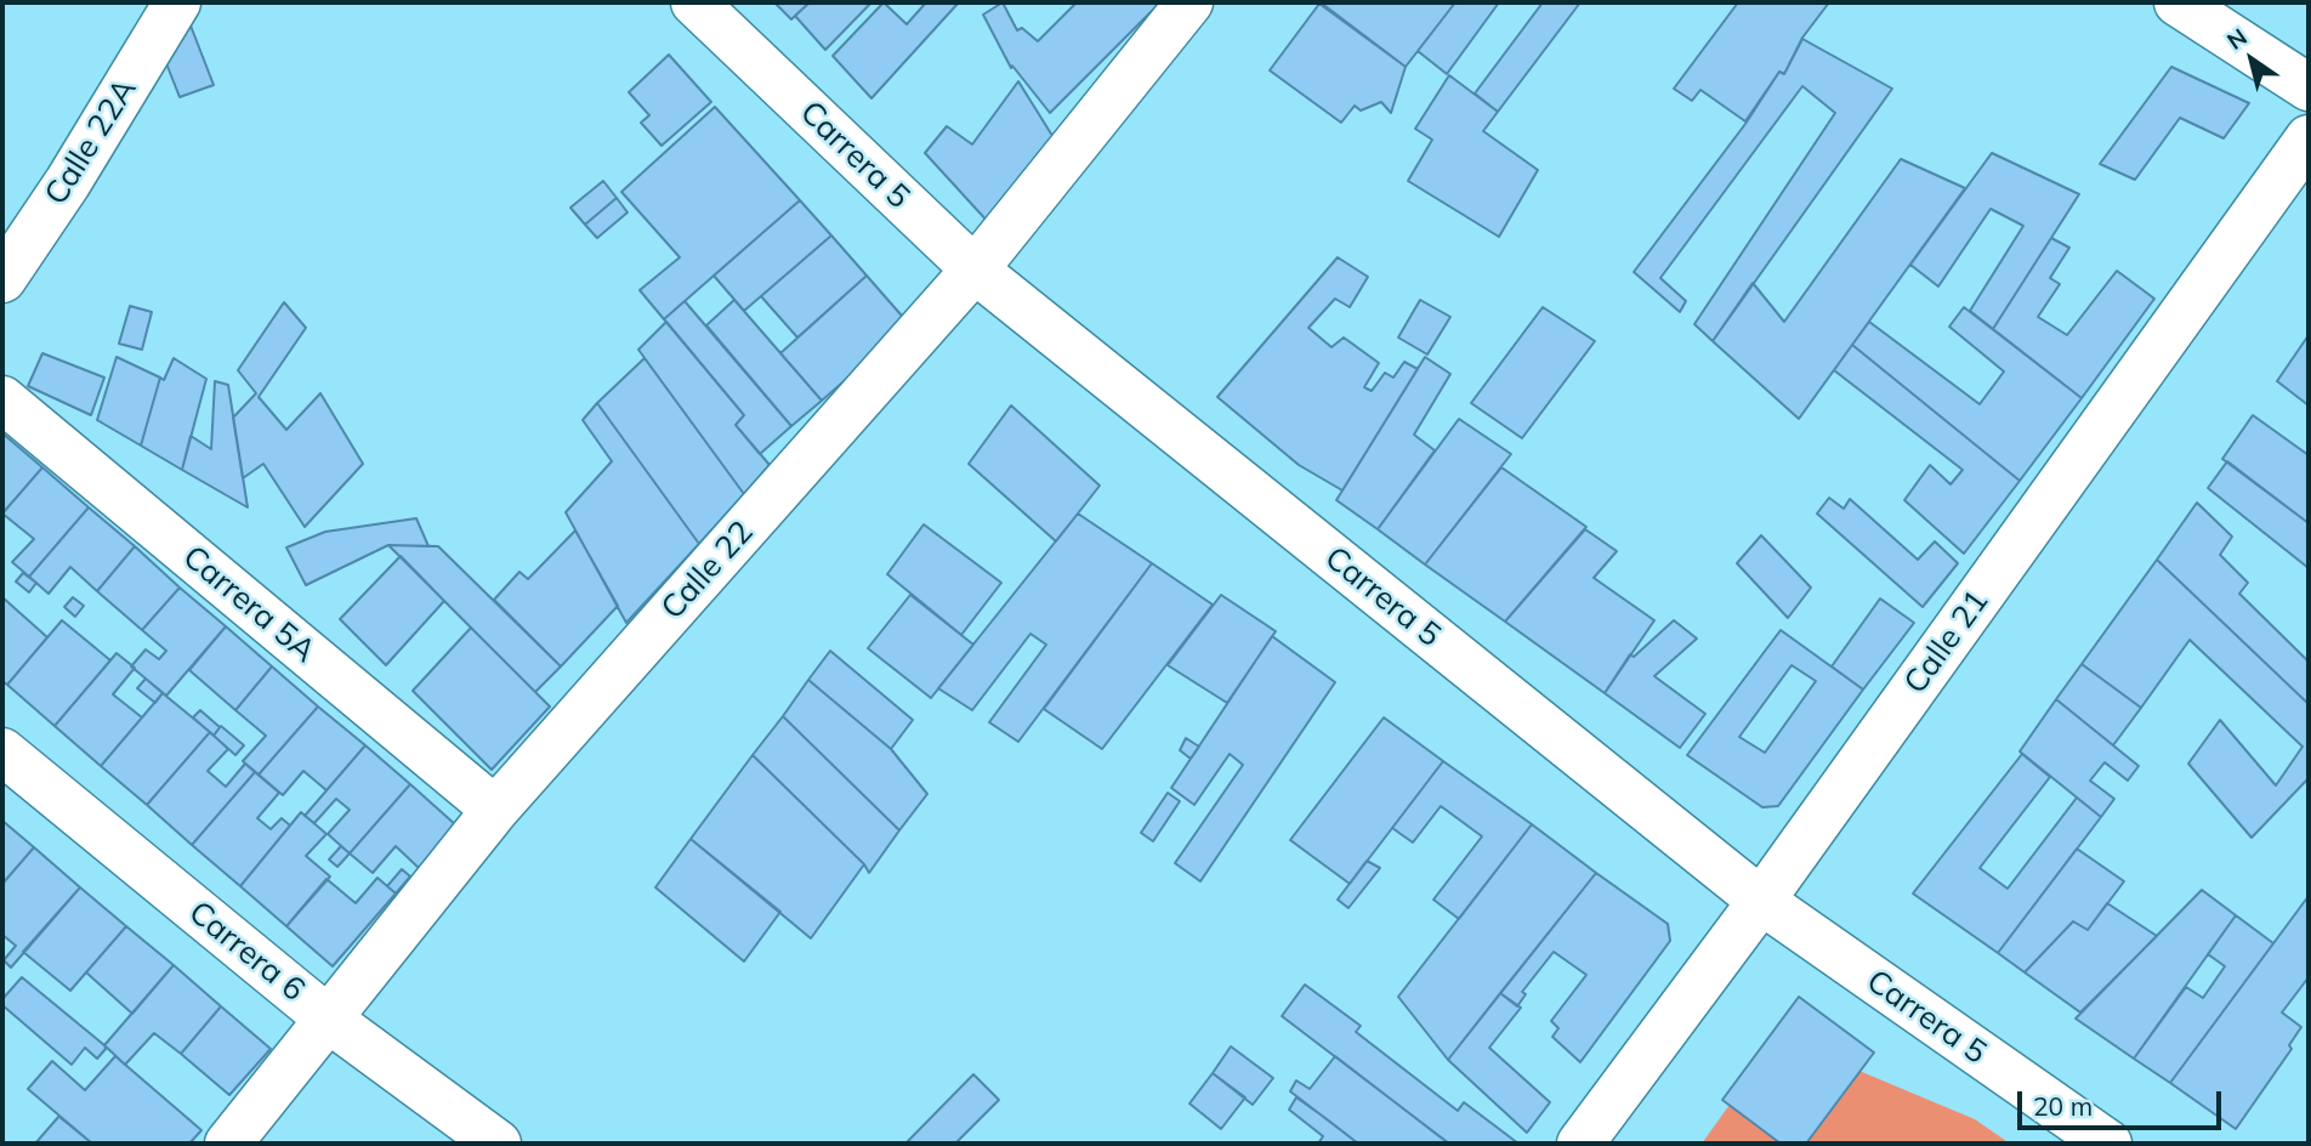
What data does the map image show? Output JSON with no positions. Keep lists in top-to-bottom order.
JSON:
{
  "streets": {
    "street": [
      "Calle 22A",
      "Carrera 5",
      "Calle 22",
      "Carrera 5A",
      "Calle 21",
      "Carrera 6"
    ]
  },
  "crossings": [
    ["Carrera 5", "Calle 22"],
    ["Carrera 5", "Calle 21"],
    ["Calle 22", "Carrera 5A"],
    ["Calle 22", "Carrera 6"]
  ],
  "scale_bar": "20 m",
  "north": "top left"
}
